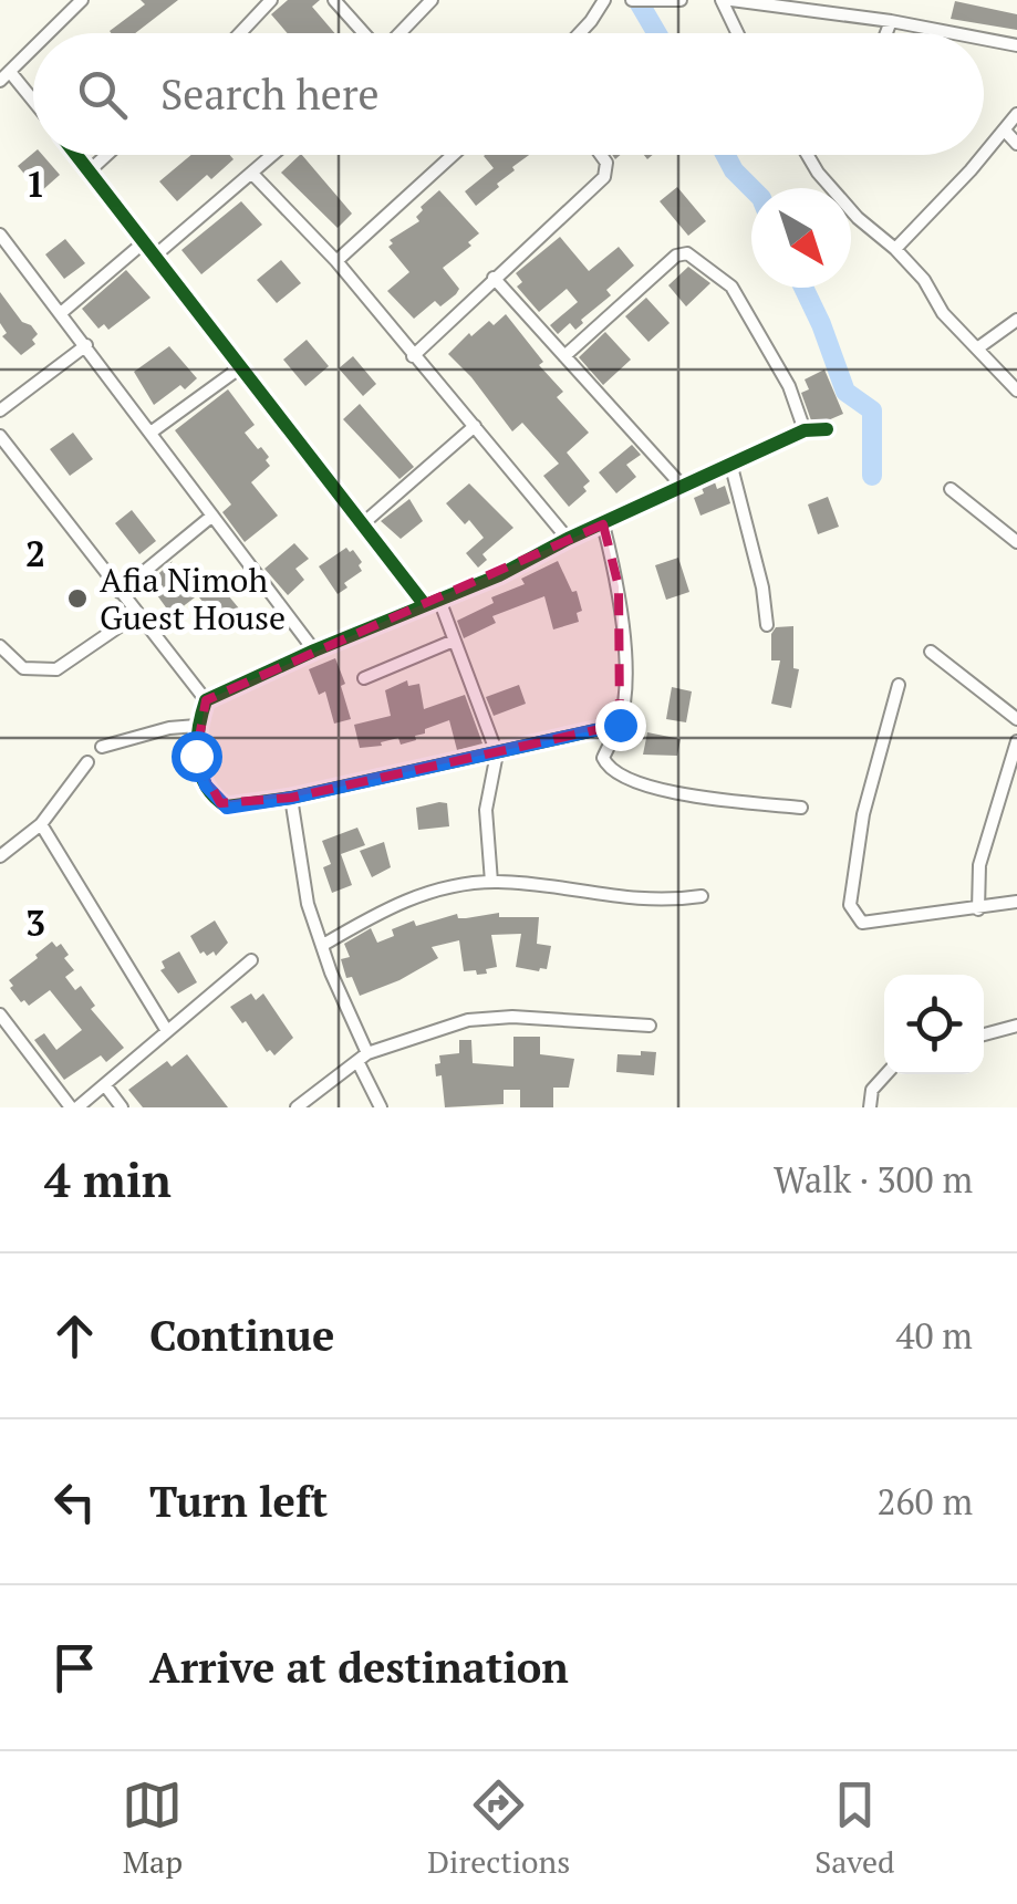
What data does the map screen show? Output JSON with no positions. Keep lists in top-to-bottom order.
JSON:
{
  "places": ["Afia Nimoh Guest House"],
  "north": "bottom right",
  "page": {
    "search": "Search here",
    "heading": ["4 min", "Walk · 300 m"],
    "list": [
      ["Continue", "40 m"],
      ["Turn left", "260 m"],
      "Arrive at destination"
    ],
    "nav": ["Map", "Directions", "Saved"]
  },
  "grid": {
    "rows": ["1", "2", "3"]
  }
}
